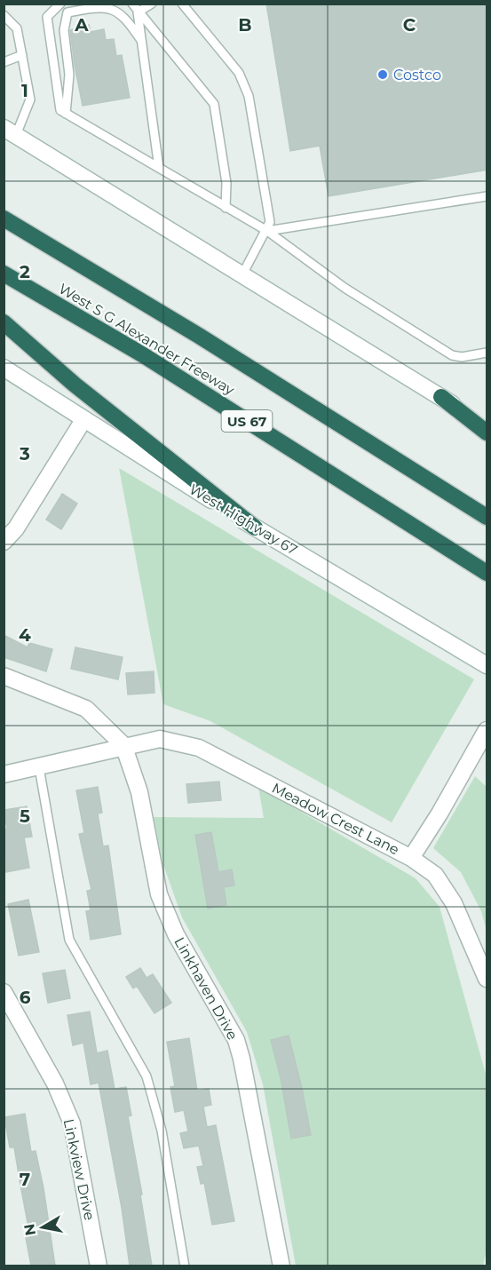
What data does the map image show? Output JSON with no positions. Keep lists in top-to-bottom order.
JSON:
{
  "streets": {
    "highway": ["West S G Alexander Freeway", "US 67"],
    "street": [
      "West Highway 67",
      "Meadow Crest Lane",
      "Linkhaven Drive",
      "Linkview Drive"
    ]
  },
  "crossings": [
    ["Meadow Crest Lane", "Linkhaven Drive"]
  ],
  "places": ["Costco"],
  "north": "left",
  "grid": {
    "columns": ["A", "B", "C"],
    "rows": [
      "1",
      "2",
      "3",
      "4",
      "5",
      "6",
      "7"
    ]
  }
}
